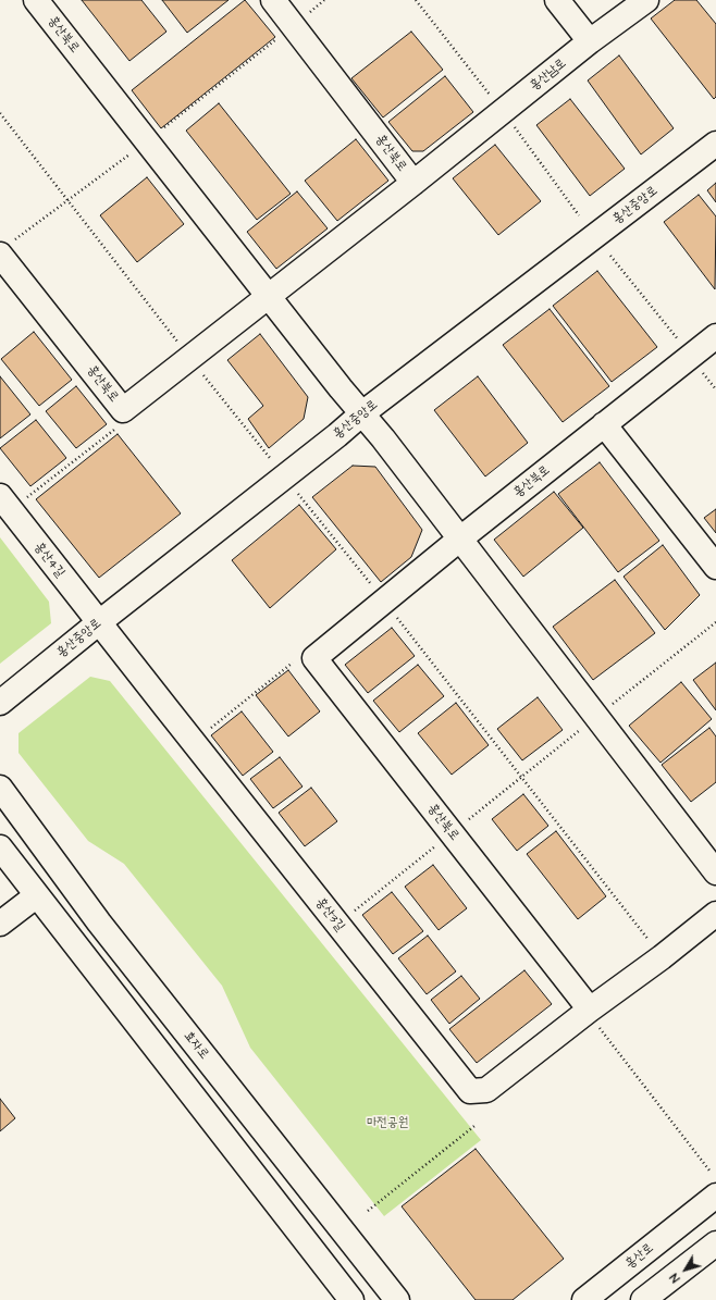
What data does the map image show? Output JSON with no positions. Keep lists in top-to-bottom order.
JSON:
{
  "streets": {
    "street": [
      "홍산북로",
      "홍산남로",
      "홍산중앙로",
      "홍산4길",
      "홍산3길",
      "효자로",
      "홍산로"
    ]
  },
  "crossings": [
    ["홍산북로", "홍산남로"],
    ["홍산북로", "홍산중앙로"],
    ["홍산북로", "홍산3길"],
    ["홍산중앙로", "홍산4길"],
    ["홍산중앙로", "홍산3길"],
    ["홍산4길", "홍산3길"]
  ],
  "parks": ["마전공원"],
  "north": "bottom left"
}
